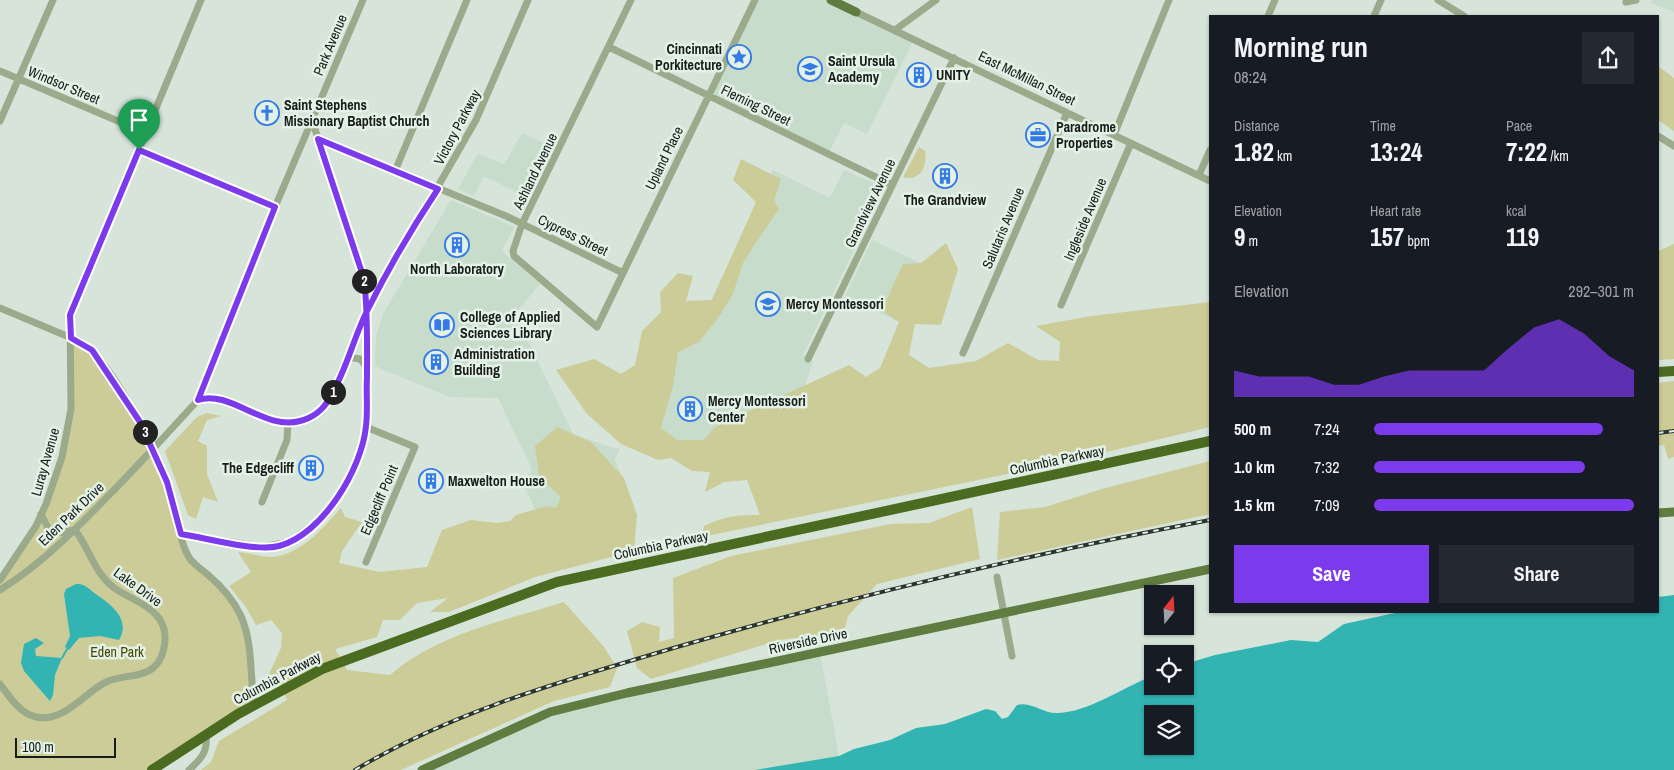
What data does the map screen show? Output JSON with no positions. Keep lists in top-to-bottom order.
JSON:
{
  "streets": {
    "highway": ["Columbia Parkway"],
    "main road": ["East McMillan Street", "Riverside Drive"],
    "street": [
      "Park Avenue",
      "Windsor Street",
      "Fleming Street",
      "Victory Parkway",
      "Upland Place",
      "Ashland Avenue",
      "Grandview Avenue",
      "Ingleside Avenue",
      "Salutaris Avenue",
      "Cypress Street",
      "Luray Avenue",
      "Edgecliff Point",
      "Eden Park Drive",
      "Lake Drive"
    ]
  },
  "crossings": [
    ["Park Avenue", "Eden Park Drive"],
    ["East McMillan Street", "Grandview Avenue"],
    ["East McMillan Street", "Ingleside Avenue"],
    ["East McMillan Street", "Salutaris Avenue"],
    ["Windsor Street", "Luray Avenue"],
    ["Fleming Street", "Upland Place"],
    ["Fleming Street", "Ashland Avenue"],
    ["Fleming Street", "Grandview Avenue"],
    ["Victory Parkway", "Cypress Street"],
    ["Upland Place", "Ashland Avenue"],
    ["Upland Place", "Cypress Street"],
    ["Ashland Avenue", "Cypress Street"],
    ["Eden Park Drive", "Lake Drive"]
  ],
  "parks": ["Eden Park"],
  "places": {
    "place": ["Cincinnati Porkitecture"],
    "school or university": ["Saint Ursula Academy", "Mercy Montessori"],
    "building": [
      "UNITY",
      "The Grandview",
      "North Laboratory",
      "Administration Building",
      "Mercy Montessori Center",
      "The Edgecliff",
      "Maxwelton House"
    ],
    "church": ["Saint Stephens Missionary Baptist Church"],
    "office": ["Paradrome Properties"],
    "library": ["College of Applied Sciences Library"]
  },
  "scale_bar": "100 m",
  "north": "top",
  "page": {
    "heading": ["Morning run", "08:24"],
    "stats": [
      ["Distance", "1.82 km"],
      ["Time", "13:24"],
      ["Pace", "7:22 /km"],
      ["Elevation", "9 m"],
      ["Heart rate", "157 bpm"],
      ["kcal", "119"]
    ],
    "pins": ["2", "1", "3"],
    "chart": ["Elevation", "292–301 m"],
    "list": [
      {
        "name": "500 m",
        "note": "7:24"
      },
      {
        "name": "1.0 km",
        "note": "7:32"
      },
      {
        "name": "1.5 km",
        "note": "7:09"
      }
    ],
    "buttons": ["Save", "Share"],
    "scale": "100 m"
  }
}
